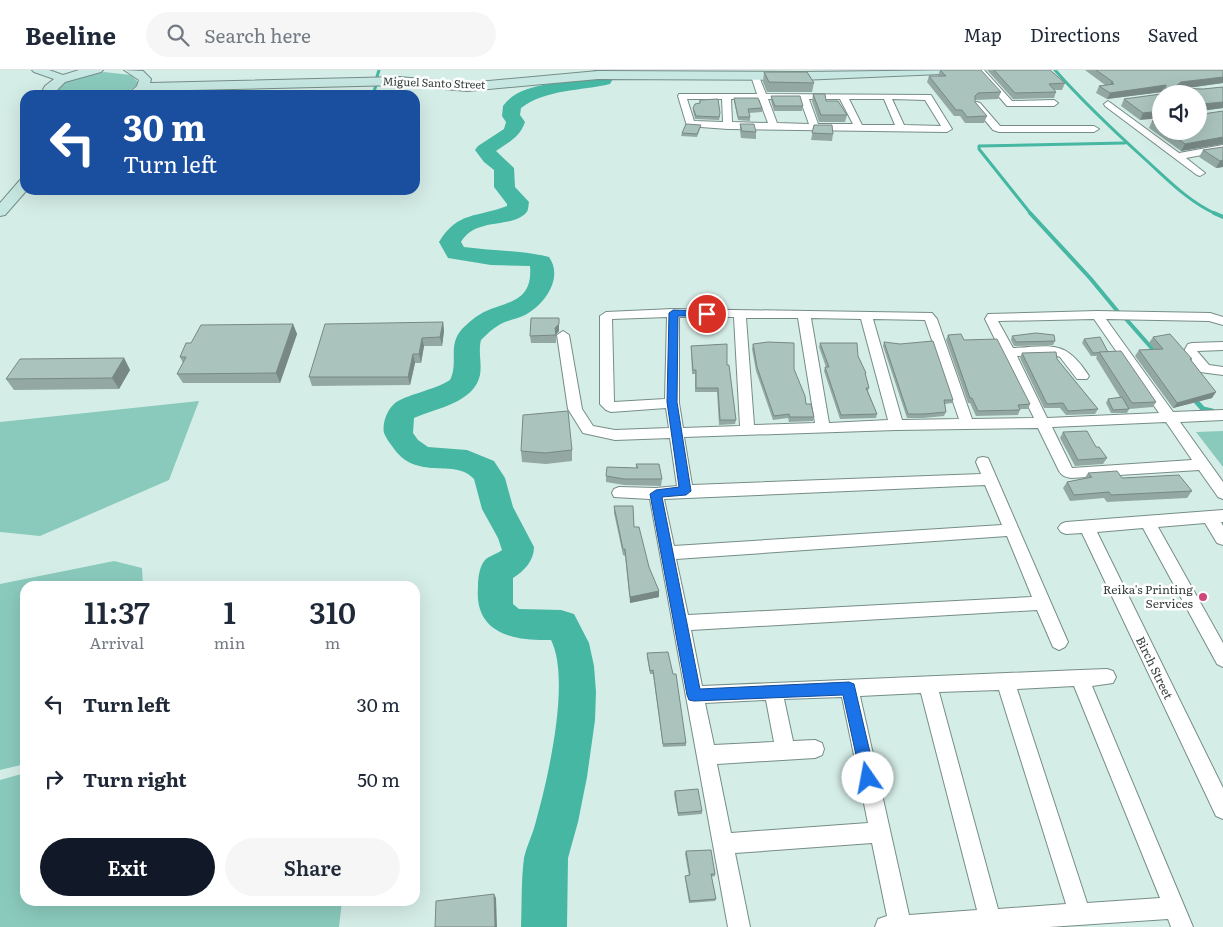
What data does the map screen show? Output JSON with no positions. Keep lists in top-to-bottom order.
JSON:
{
  "streets": {
    "main road": ["Miguel Santo Street"],
    "street": ["Birch Street"]
  },
  "places": ["Reika's Printing Services"],
  "page": {
    "header": "Beeline",
    "search": "Search here",
    "nav": ["Map", "Directions", "Saved"],
    "turn": ["30 m", "Turn left"],
    "eta": [
      "11:37",
      "Arrival",
      "1",
      "min",
      "310",
      "m"
    ],
    "list": [
      {
        "name": "Turn left",
        "value": "30 m"
      },
      {
        "name": "Turn right",
        "value": "50 m"
      }
    ],
    "buttons": ["Exit", "Share"]
  }
}
